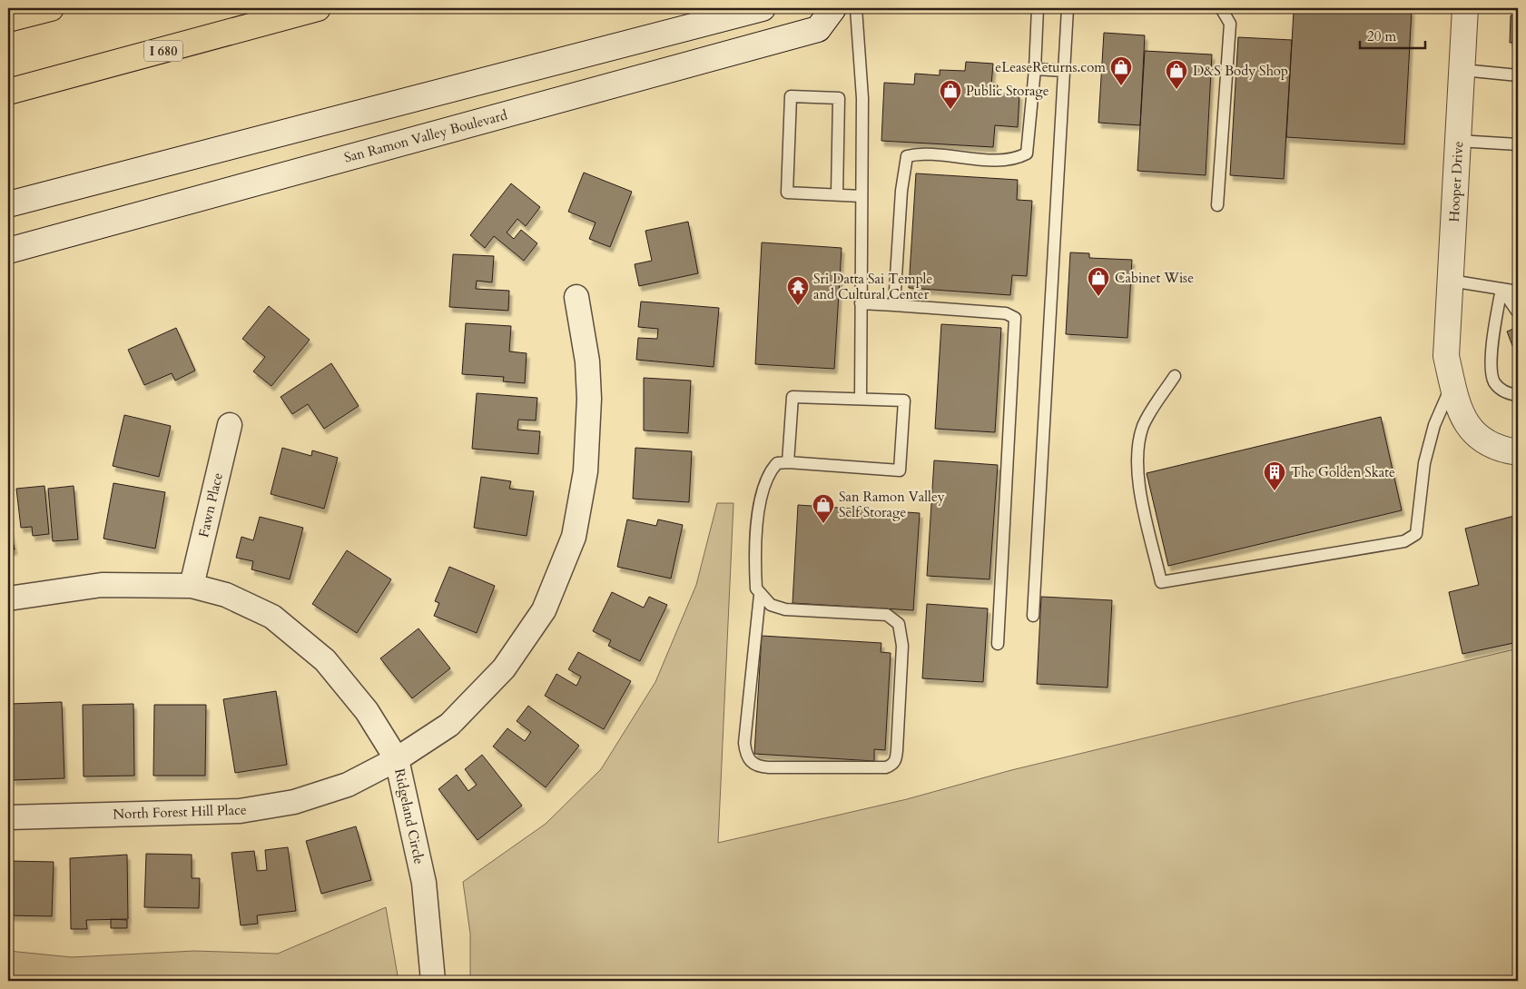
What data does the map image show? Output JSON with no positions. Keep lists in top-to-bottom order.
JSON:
{
  "streets": {
    "highway": ["I 680"],
    "main road": ["San Ramon Valley Boulevard", "Hooper Drive"],
    "street": ["Fawn Place", "North Forest Hill Place", "Ridgeland Circle"]
  },
  "crossings": [
    ["Fawn Place", "Ridgeland Circle"],
    ["North Forest Hill Place", "Ridgeland Circle"]
  ],
  "places": {
    "shop": [
      "eLeaseReturns.com",
      "D&S Body Shop",
      "Public Storage",
      "Cabinet Wise",
      "San Ramon Valley Self Storage"
    ],
    "temple": ["Sri Datta Sai Temple and Cultural Center"],
    "building": ["The Golden Skate"]
  },
  "scale_bar": "20 m"
}
